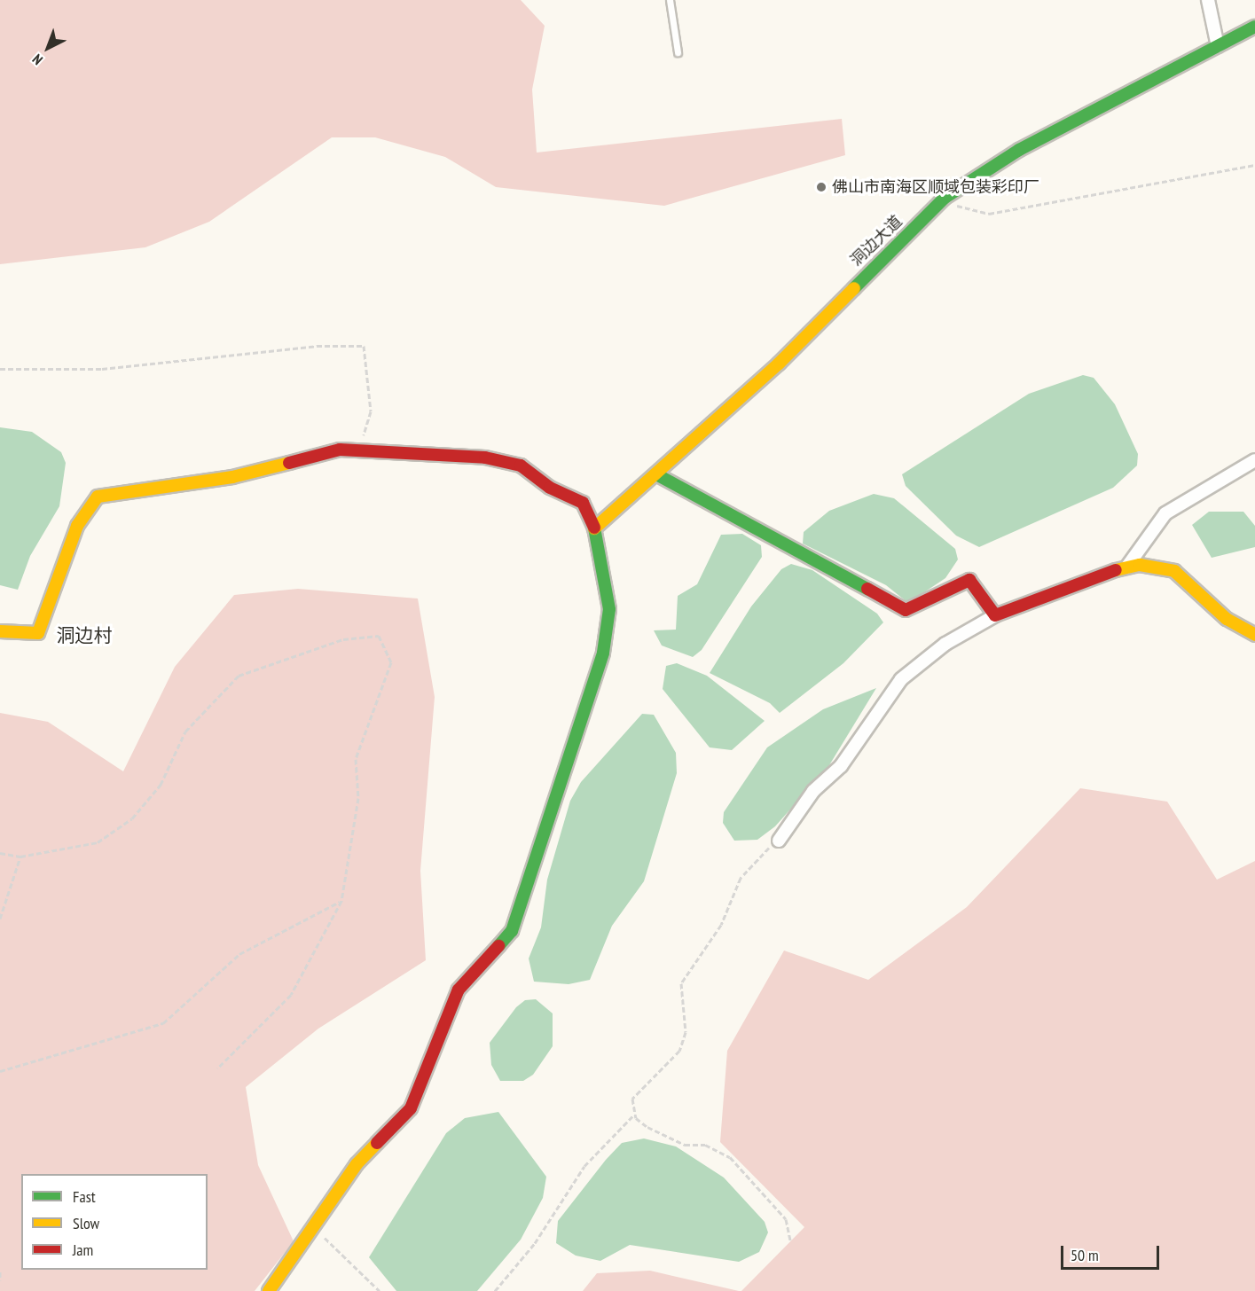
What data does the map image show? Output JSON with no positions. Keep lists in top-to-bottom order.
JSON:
{
  "streets": {
    "street": ["洞边大道"]
  },
  "districts": ["洞边村"],
  "places": ["佛山市南海区顺域包装彩印厂"],
  "legend": ["Fast", "Slow", "Jam"],
  "scale_bar": "50 m",
  "north": "bottom left"
}
